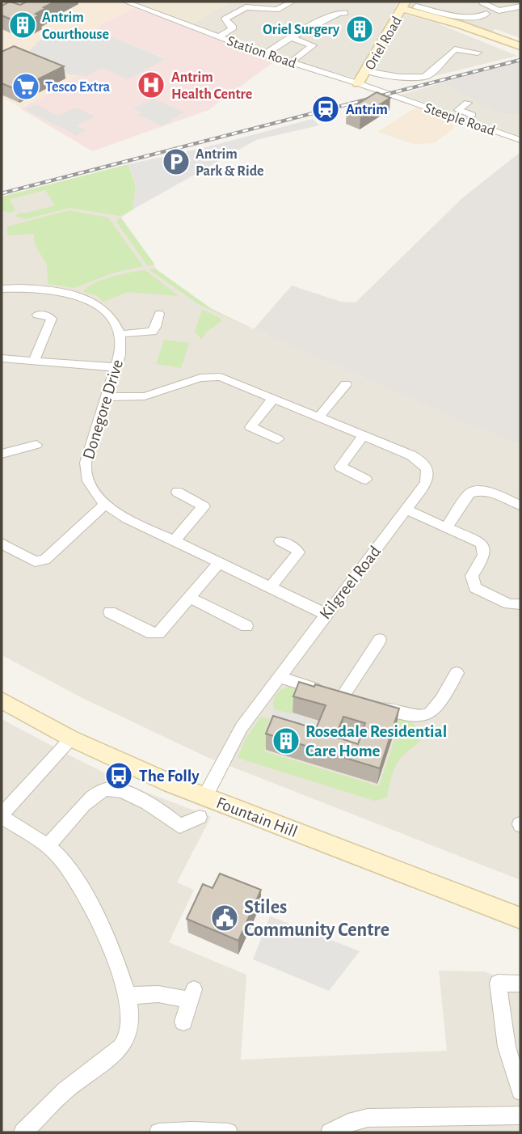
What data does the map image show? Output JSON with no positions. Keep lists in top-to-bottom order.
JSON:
{
  "streets": {
    "street": [
      "Oriel Road",
      "Station Road",
      "Steeple Road",
      "Donegore Drive",
      "Kilgreel Road",
      "Fountain Hill"
    ]
  },
  "crossings": [
    ["Oriel Road", "Station Road"],
    ["Station Road", "Steeple Road"],
    ["Donegore Drive", "Kilgreel Road"],
    ["Kilgreel Road", "Fountain Hill"]
  ],
  "places": {
    "building": ["Antrim Courthouse", "Oriel Surgery", "Rosedale Residential Care Home"],
    "hospital": ["Antrim Health Centre"],
    "supermarket": ["Tesco Extra"],
    "station": ["Antrim"],
    "parking": ["Antrim Park & Ride"],
    "bus stop": ["The Folly"],
    "public building": ["Stiles Community Centre"]
  }
}
